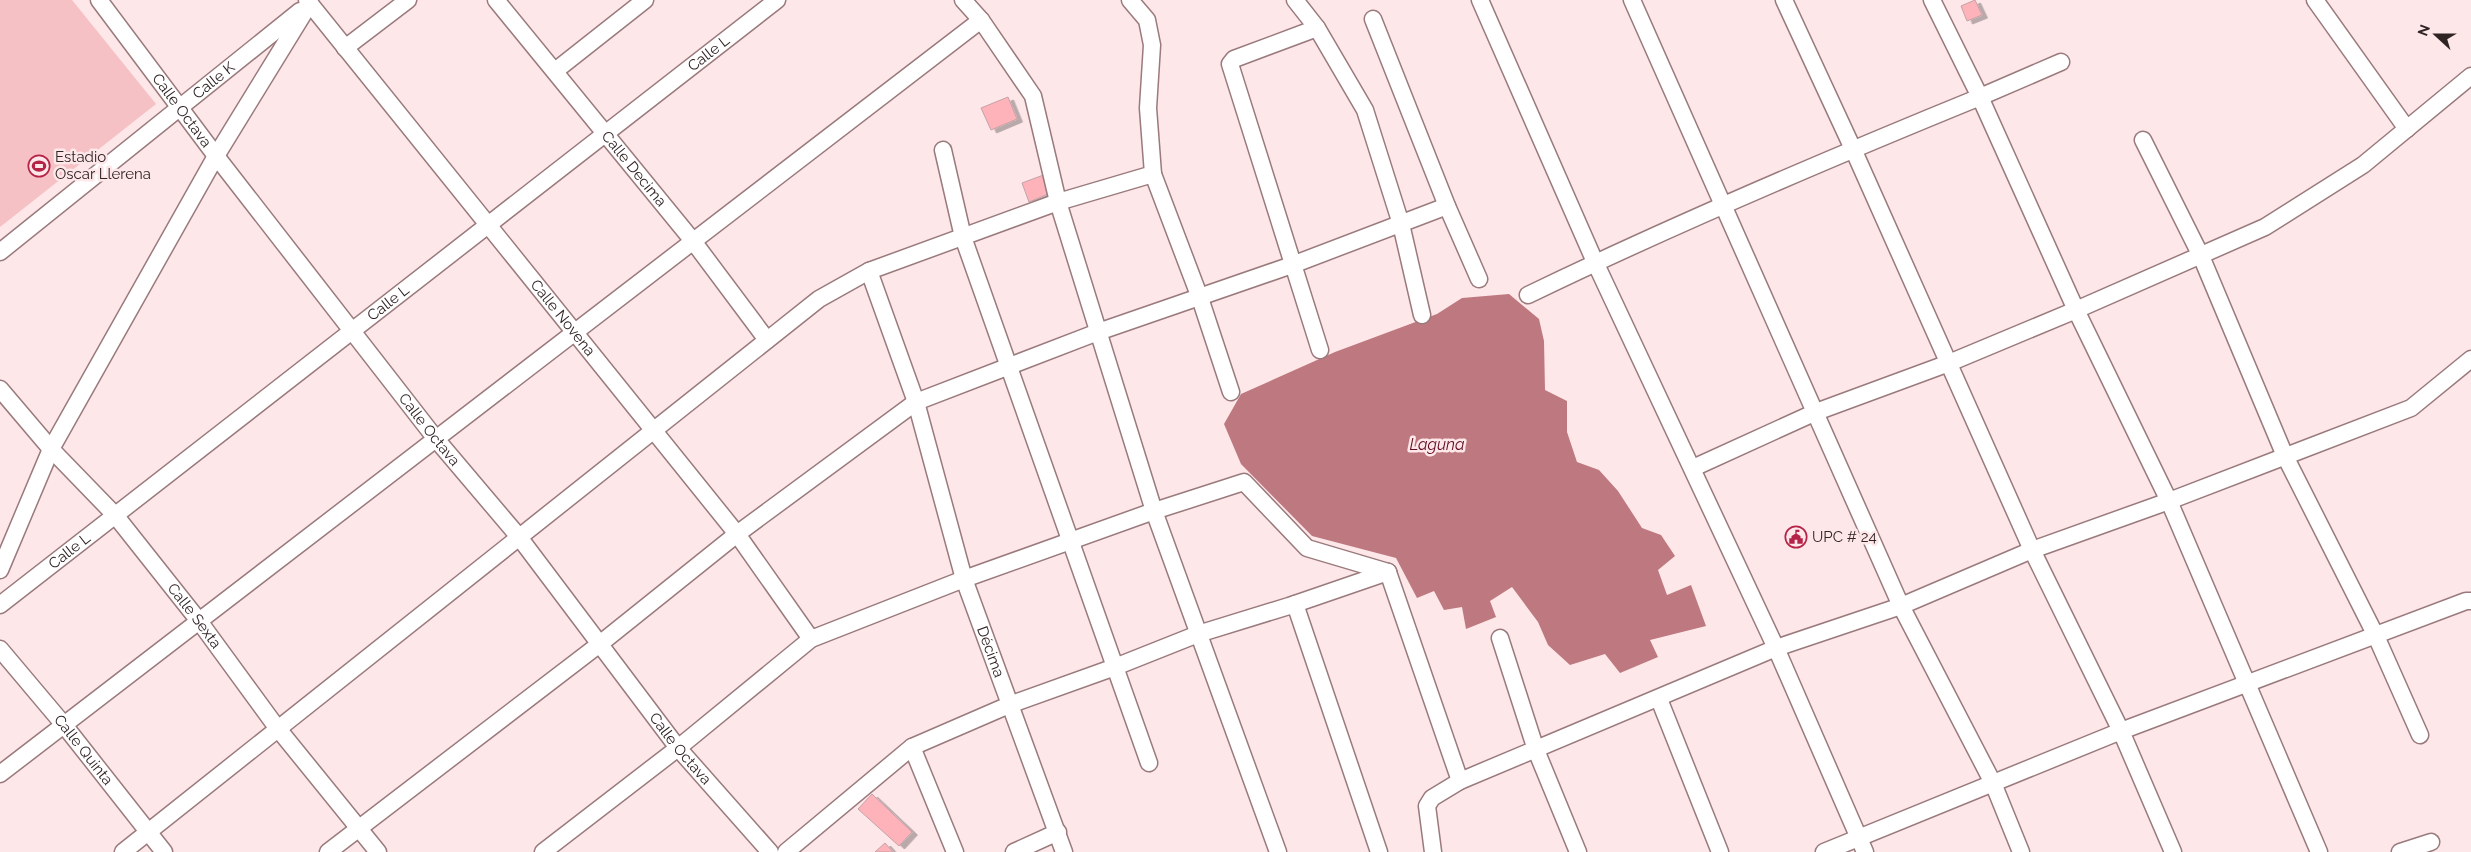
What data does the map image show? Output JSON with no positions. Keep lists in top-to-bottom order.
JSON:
{
  "streets": {
    "street": [
      "Calle L",
      "Calle K",
      "Calle Octava",
      "Calle Decima",
      "Calle Novena",
      "Calle Sexta",
      "Décima",
      "Calle Quinta"
    ]
  },
  "crossings": [
    ["Calle L", "Calle Octava"],
    ["Calle L", "Calle Decima"],
    ["Calle L", "Calle Novena"],
    ["Calle L", "Calle Sexta"],
    ["Calle K", "Calle Octava"],
    ["Calle K", "Calle Novena"]
  ],
  "water": ["Laguna"],
  "places": {
    "sports": ["Estadio Oscar Llerena"],
    "public building": ["UPC # 24"]
  },
  "north": "left"
}
